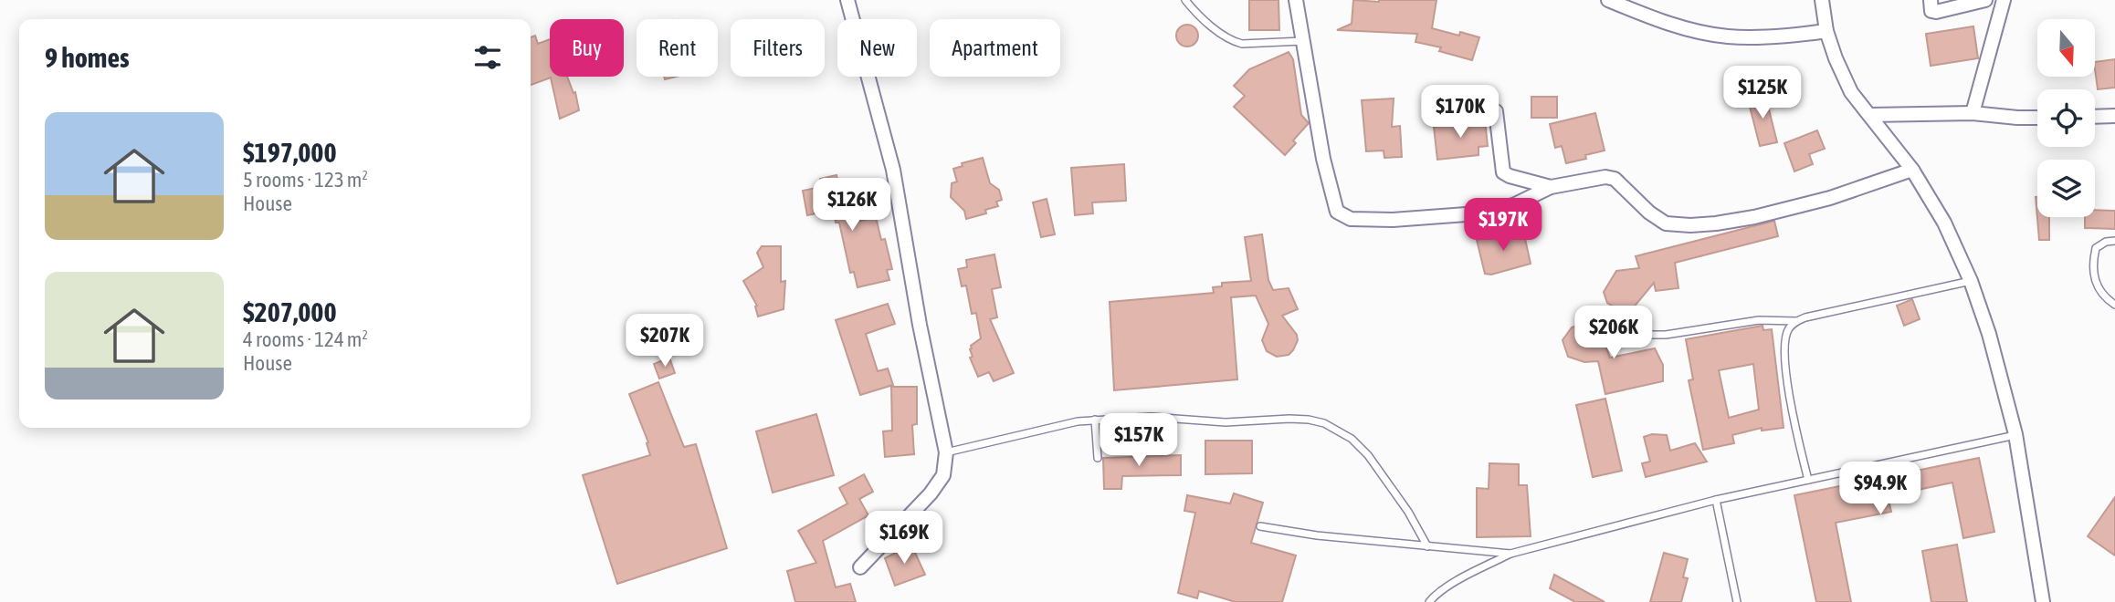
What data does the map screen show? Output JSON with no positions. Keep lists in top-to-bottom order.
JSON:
{
  "north": "bottom",
  "page": {
    "chip": [
      "Buy",
      "Rent",
      "Filters",
      "New",
      "Apartment"
    ],
    "heading": "9 homes",
    "price": [
      "$125K",
      "$170K",
      "$126K",
      "$197K",
      "$206K",
      "$207K",
      "$157K",
      "$94.9K",
      "$169K"
    ],
    "list": [
      {
        "name": "$197,000",
        "note": "5 rooms · 123 m² · House"
      },
      {
        "name": "$207,000",
        "note": "4 rooms · 124 m² · House"
      }
    ]
  }
}
